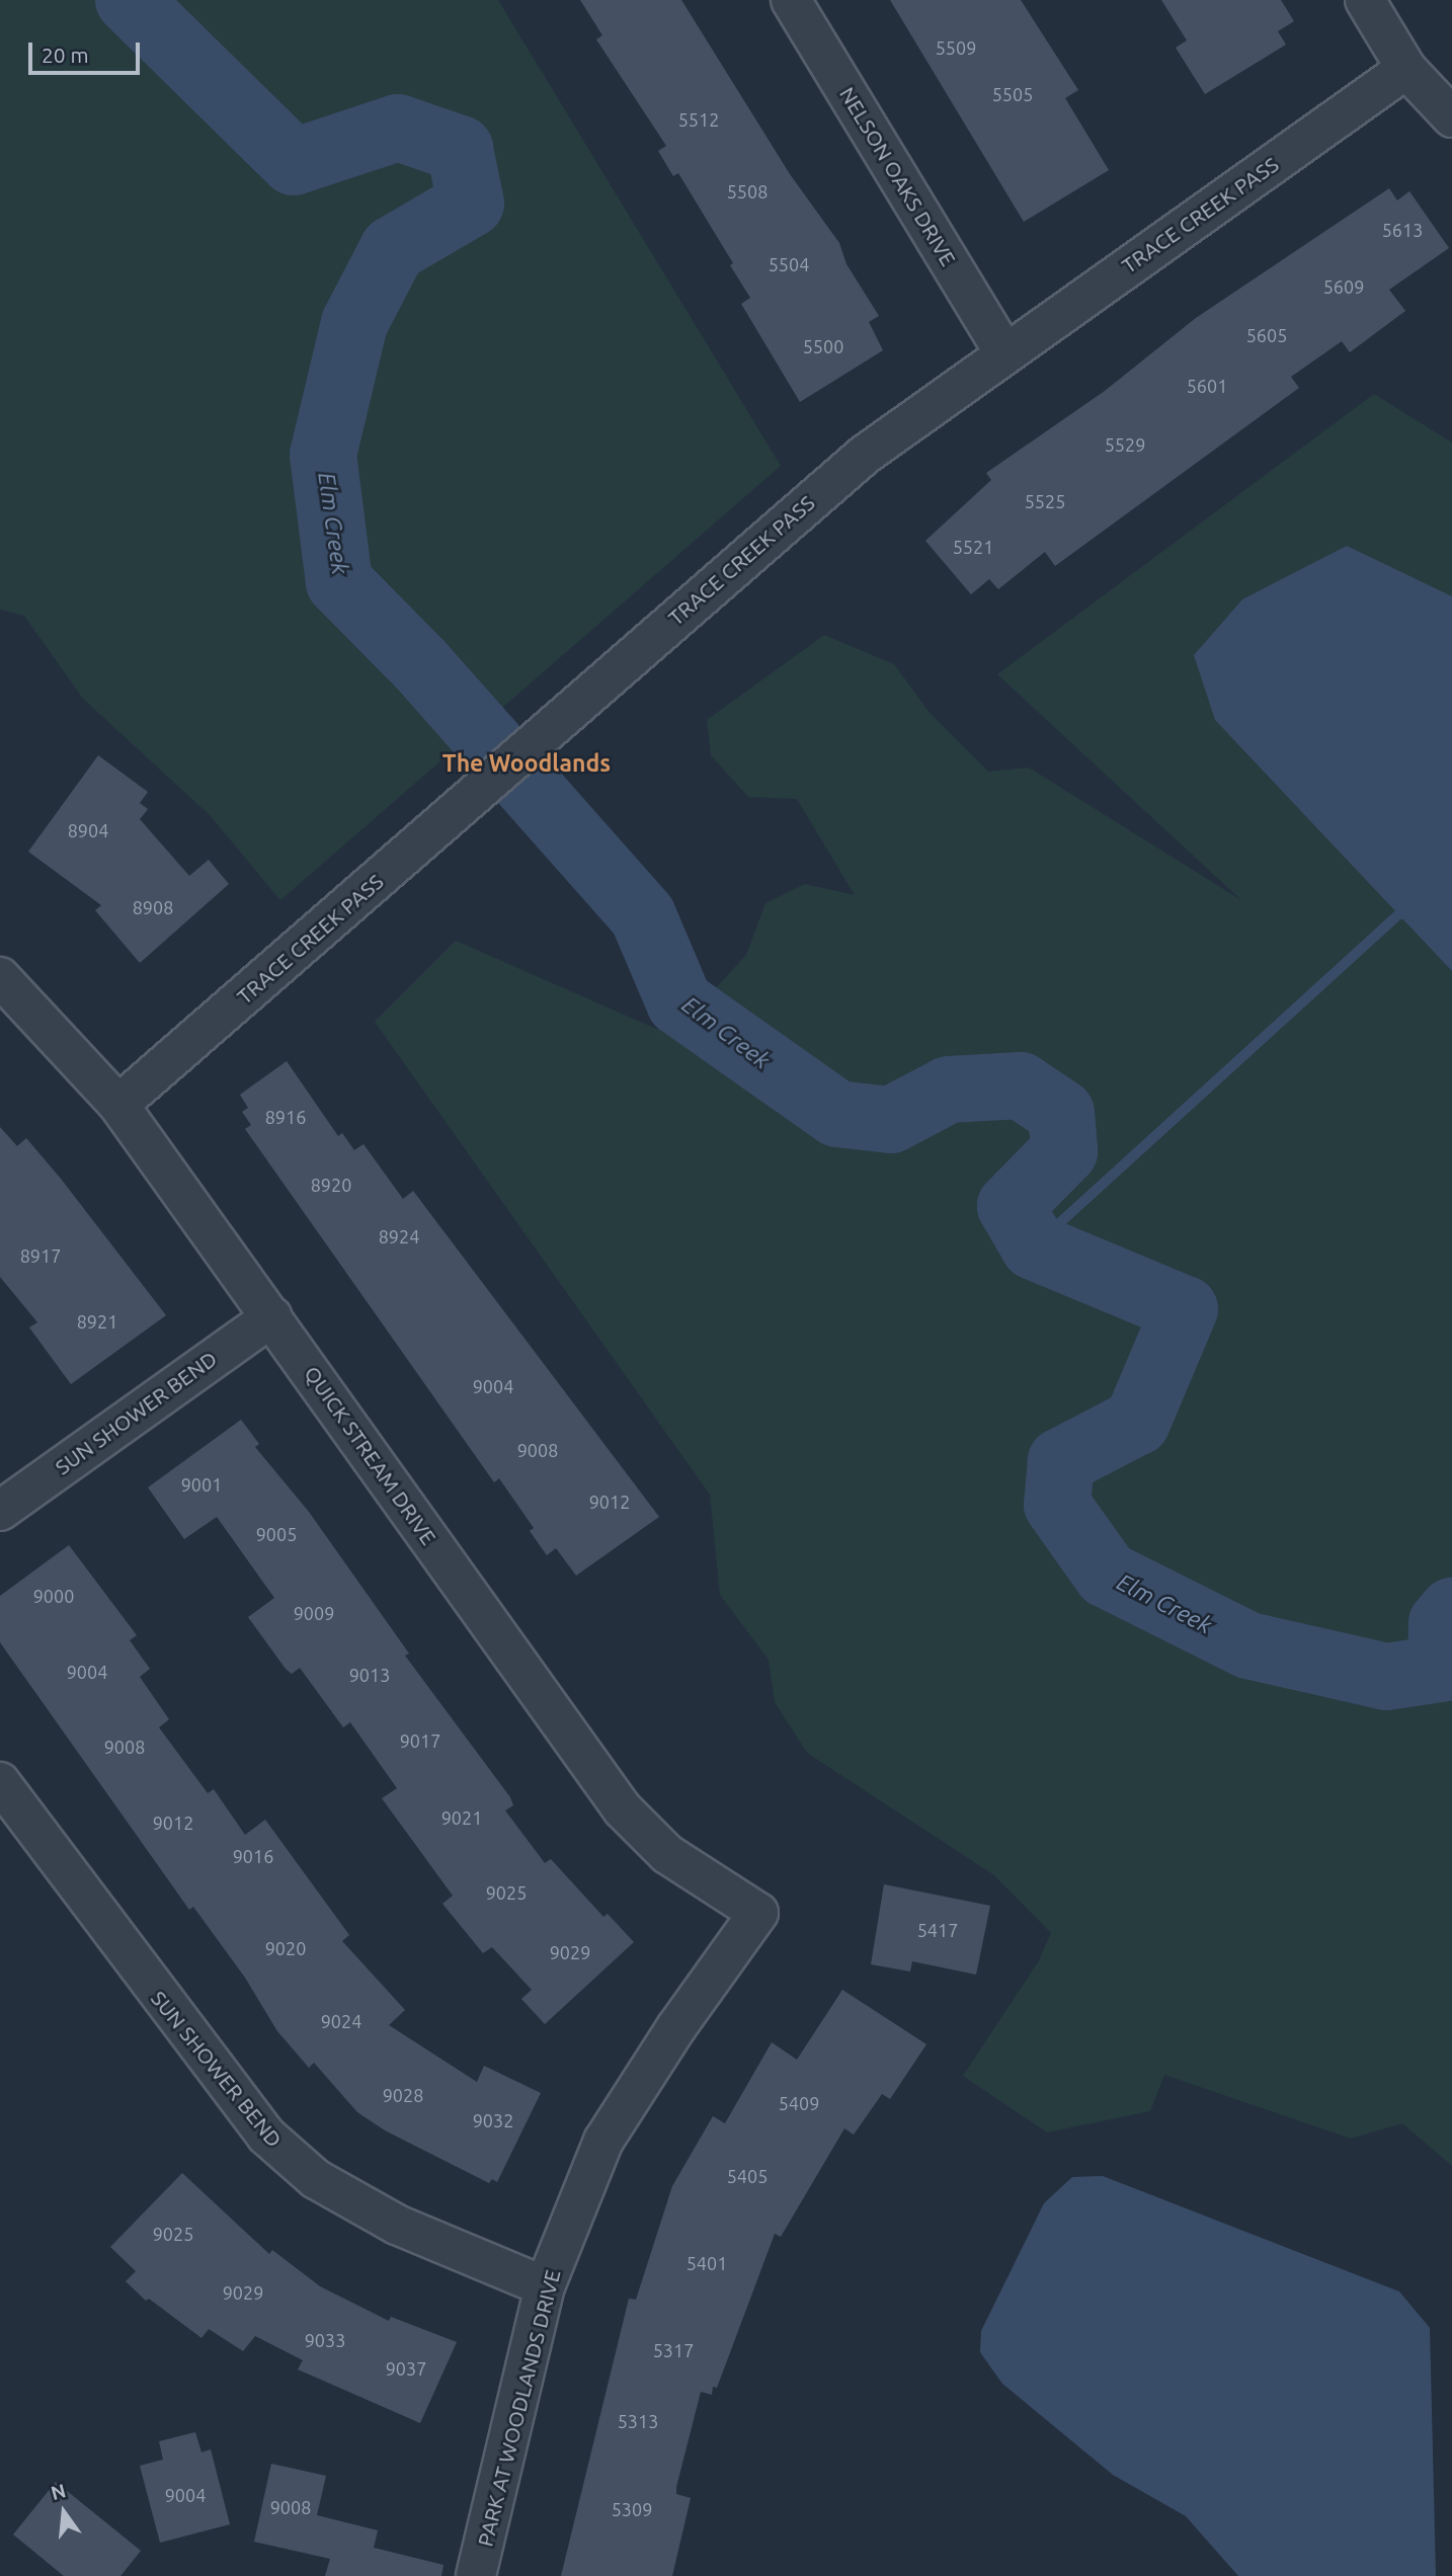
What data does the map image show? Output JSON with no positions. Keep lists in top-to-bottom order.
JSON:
{
  "streets": {
    "street": [
      "NELSON OAKS DRIVE",
      "TRACE CREEK PASS",
      "SUN SHOWER BEND",
      "QUICK STREAM DRIVE",
      "PARK AT WOODLANDS DRIVE"
    ]
  },
  "crossings": [
    ["NELSON OAKS DRIVE", "TRACE CREEK PASS"],
    ["TRACE CREEK PASS", "QUICK STREAM DRIVE"],
    ["SUN SHOWER BEND", "QUICK STREAM DRIVE"],
    ["SUN SHOWER BEND", "PARK AT WOODLANDS DRIVE"],
    ["QUICK STREAM DRIVE", "PARK AT WOODLANDS DRIVE"]
  ],
  "districts": ["The Woodlands"],
  "water": ["Elm Creek"],
  "house_numbers": [
    "5509",
    "5505",
    "5512",
    "5508",
    "5613",
    "5504",
    "5609",
    "5605",
    "5500",
    "5601",
    "5529",
    "5525",
    "5521",
    "8904",
    "8908",
    "8916",
    "8920",
    "8924",
    "8917",
    "8921",
    "9004",
    "9008",
    "9001",
    "9012",
    "9005",
    "9000",
    "9009",
    "9004",
    "9013",
    "9017",
    "9008",
    "9021",
    "9012",
    "9016",
    "9025",
    "5417",
    "9020",
    "9029",
    "9024",
    "9028",
    "5409",
    "9032",
    "5405",
    "9025",
    "5401",
    "9029",
    "9033",
    "5317",
    "9037",
    "5313",
    "9004",
    "9008",
    "5309"
  ],
  "scale_bar": "20 m",
  "north": "top"
}
